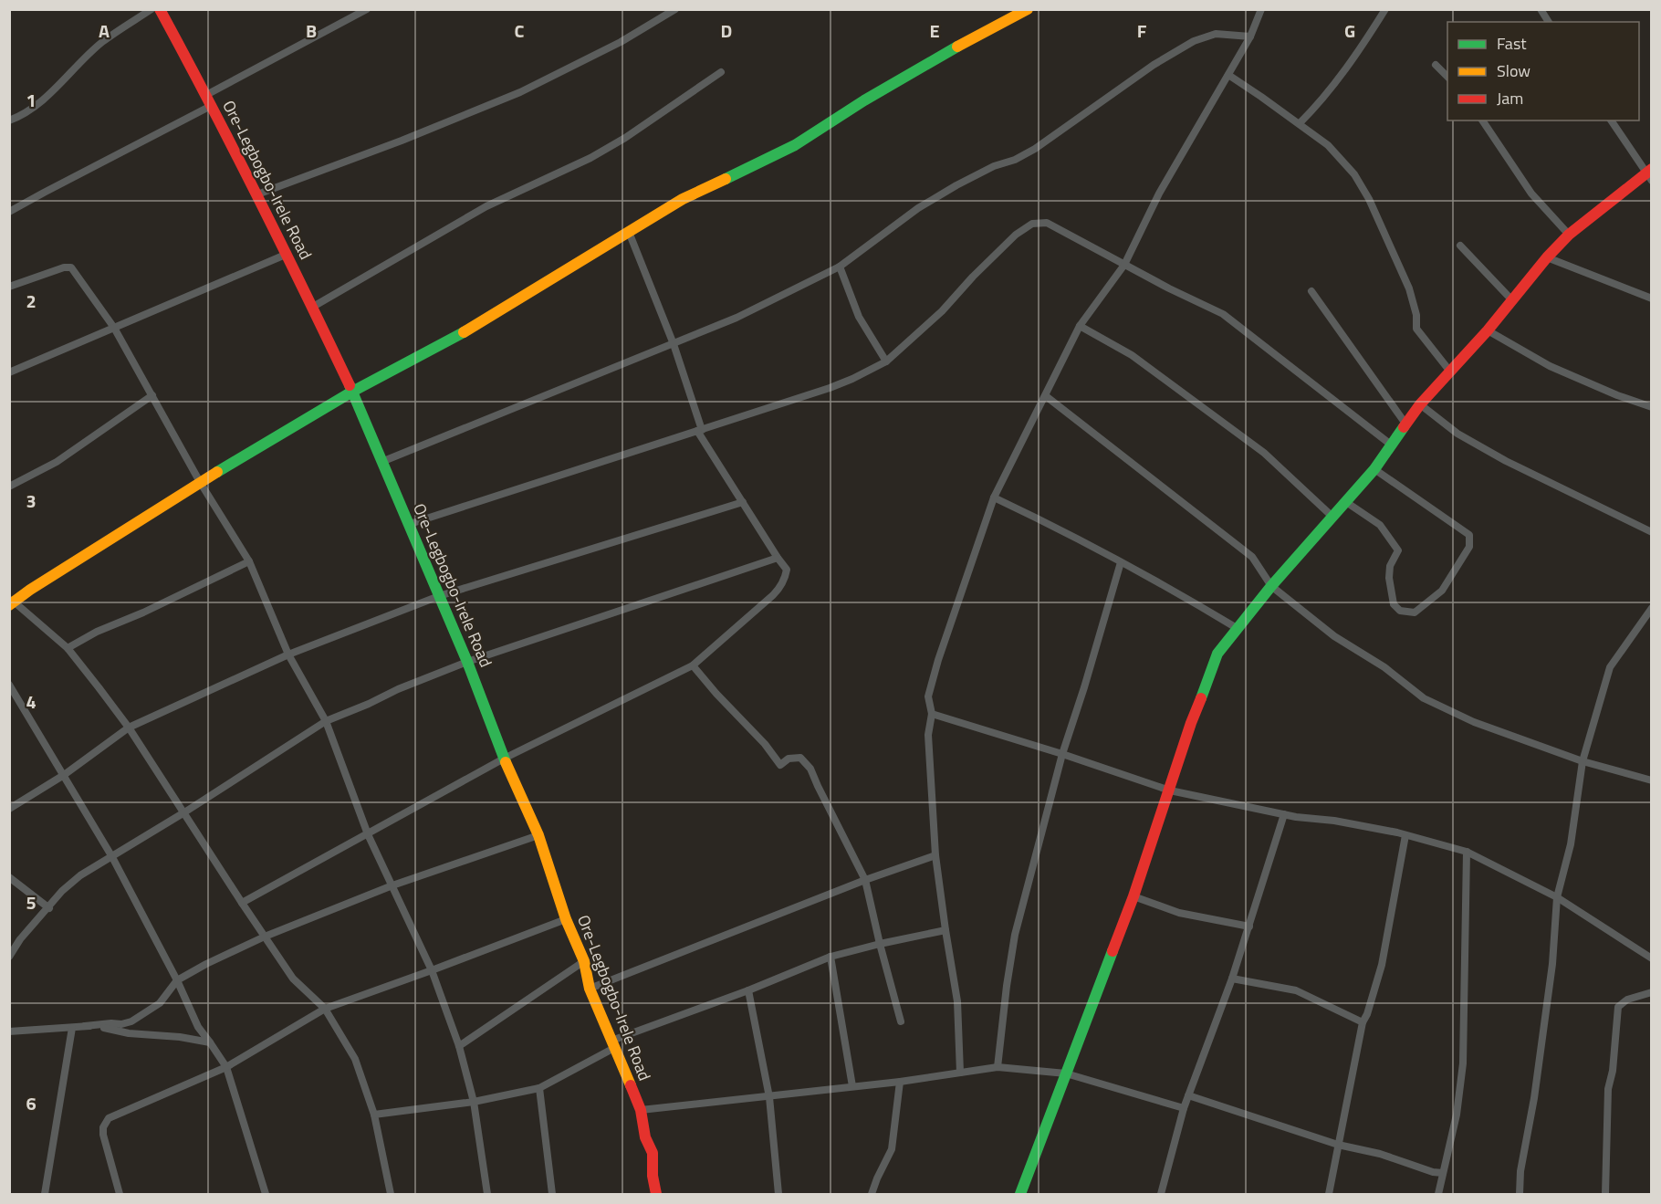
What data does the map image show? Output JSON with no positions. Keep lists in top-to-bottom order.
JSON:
{
  "streets": {
    "street": ["Ore-Legbogbo-Irele Road"]
  },
  "legend": ["Fast", "Slow", "Jam"],
  "grid": {
    "columns": [
      "A",
      "B",
      "C",
      "D",
      "E",
      "F",
      "G"
    ],
    "rows": [
      "1",
      "2",
      "3",
      "4",
      "5",
      "6"
    ]
  }
}
